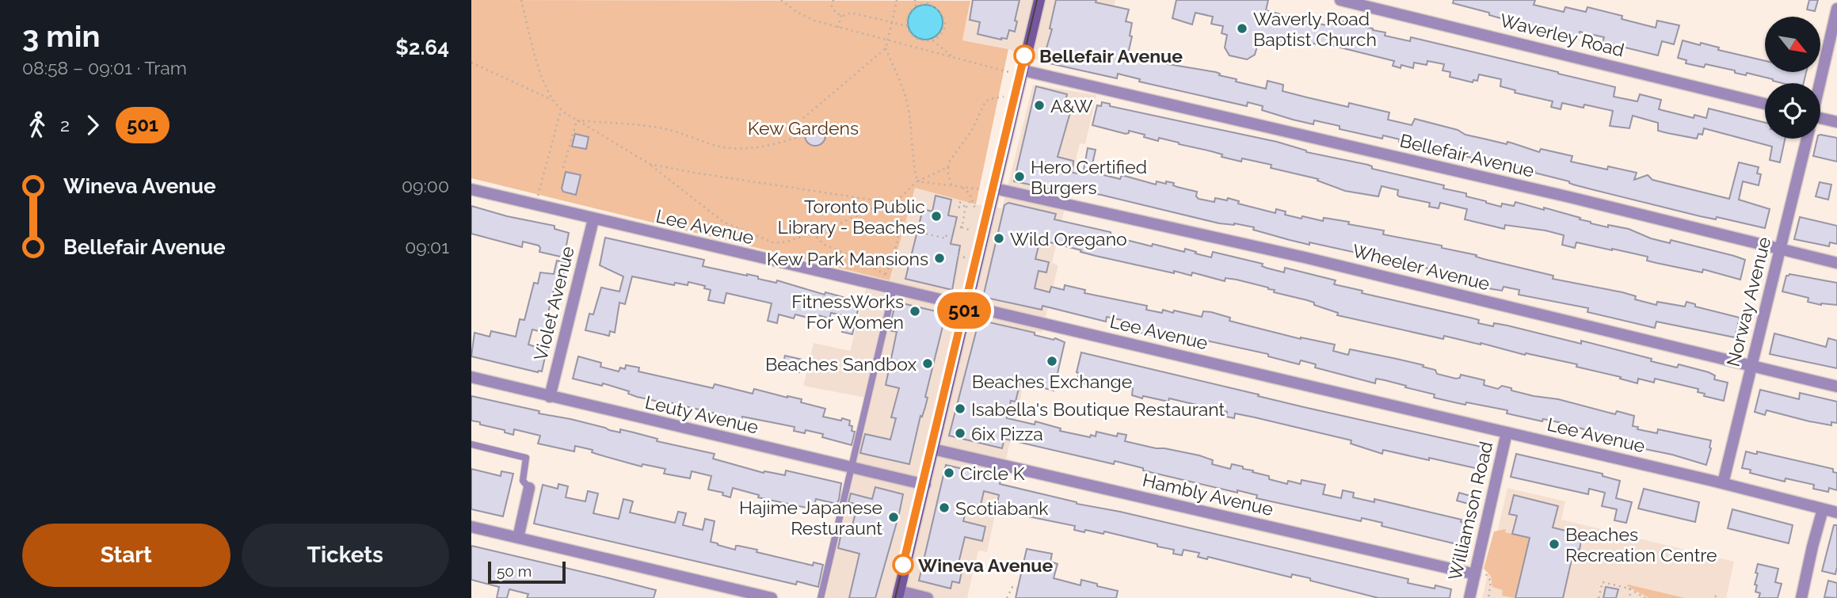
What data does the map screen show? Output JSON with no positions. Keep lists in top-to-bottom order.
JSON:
{
  "streets": {
    "street": [
      "Waverley Road",
      "Bellefair Avenue",
      "Lee Avenue",
      "Wheeler Avenue",
      "Norway Avenue",
      "Violet Avenue",
      "Leuty Avenue",
      "Hambly Avenue",
      "Williamson Road"
    ]
  },
  "crossings": [
    ["Bellefair Avenue", "Norway Avenue"],
    ["Lee Avenue", "Norway Avenue"],
    ["Lee Avenue", "Violet Avenue"],
    ["Lee Avenue", "Williamson Road"],
    ["Wheeler Avenue", "Norway Avenue"],
    ["Violet Avenue", "Leuty Avenue"],
    ["Hambly Avenue", "Williamson Road"]
  ],
  "parks": ["Kew Gardens"],
  "places": [
    "Waverly Road Baptist Church",
    "Bellefair Avenue",
    "A&W",
    "Hero Certified Burgers",
    "Toronto Public Library - Beaches",
    "Wild Oregano",
    "Kew Park Mansions",
    "FitnessWorks For Women",
    "Beaches Exchange",
    "Beaches Sandbox",
    "Isabella's Boutique Restaurant",
    "6ix Pizza",
    "Circle K",
    "Scotiabank",
    "Hajime Japanese Resturaunt",
    "Beaches Recreation Centre",
    "Wineva Avenue"
  ],
  "lines": ["tram line 501"],
  "scale_bar": "50 m",
  "north": "bottom right",
  "page": {
    "heading": ["3 min", "08:58 – 09:01 · Tram", "$2.64"],
    "on_map": "501",
    "legs": ["2", "501"],
    "list": [
      {
        "name": "Wineva Avenue",
        "value": "09:00"
      },
      {
        "name": "Bellefair Avenue",
        "value": "09:01"
      }
    ],
    "buttons": ["Start", "Tickets"],
    "scale": "50 m"
  }
}
